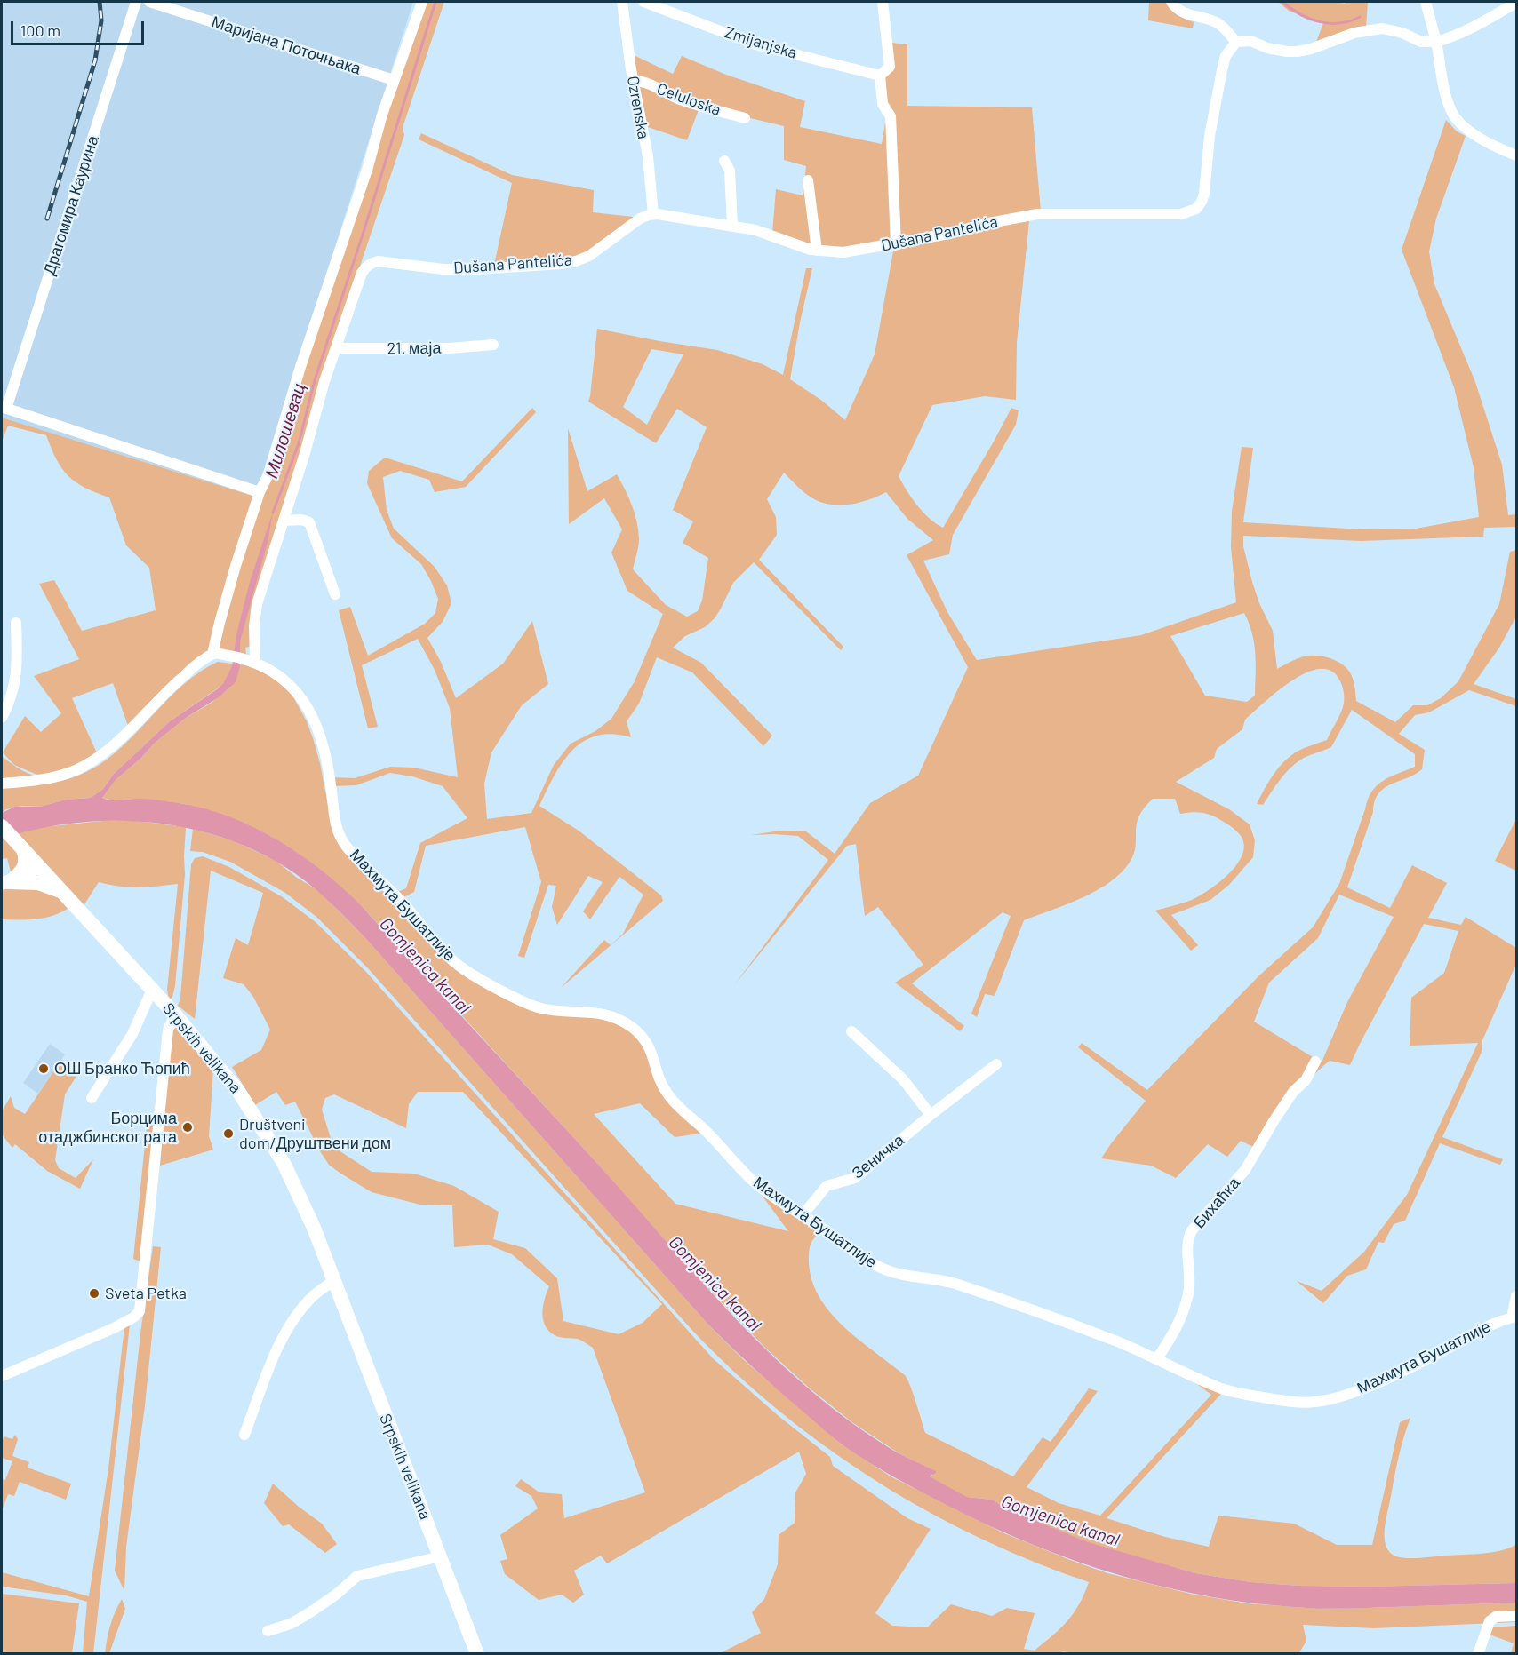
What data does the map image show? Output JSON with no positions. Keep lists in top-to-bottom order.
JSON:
{
  "streets": {
    "main road": ["Srpskih velikana"],
    "street": [
      "Zmijanjska",
      "Маријана Поточњака",
      "Celuloska",
      "Ozrenska",
      "Драгомира Каурина",
      "Dušana Pantelića",
      "21. маја",
      "Махмута Бушатлије",
      "Зеничка",
      "Бихаћка"
    ]
  },
  "crossings": [
    ["Celuloska", "Ozrenska"],
    ["Ozrenska", "Dušana Pantelića"],
    ["Dušana Pantelića", "21. маја"],
    ["Dušana Pantelića", "Махмута Бушатлије"],
    ["Махмута Бушатлије", "Зеничка"],
    ["Махмута Бушатлије", "Бихаћка"]
  ],
  "water": ["Милошевац", "Gomjenica kanal"],
  "places": [
    "ОШ Бранко Ћопић",
    "Борцима отаджбинског рата",
    "Društveni dom/Друштвени дом",
    "Sveta Petka"
  ],
  "scale_bar": "100 m"
}
